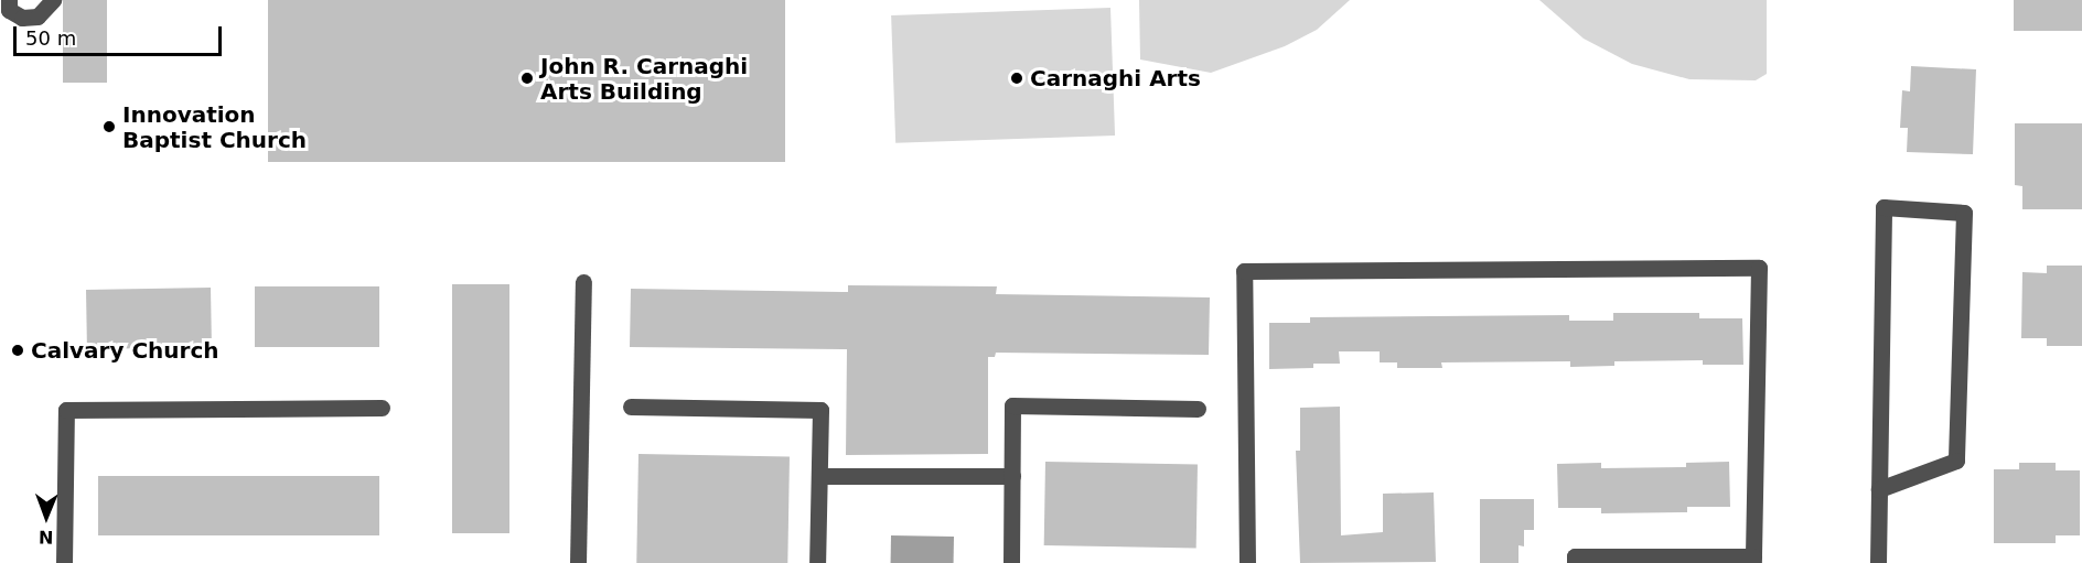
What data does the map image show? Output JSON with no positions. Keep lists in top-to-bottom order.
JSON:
{
  "places": [
    "John R. Carnaghi Arts Building",
    "Carnaghi Arts",
    "Innovation Baptist Church",
    "Calvary Church"
  ],
  "scale_bar": "50 m",
  "north": "bottom"
}
